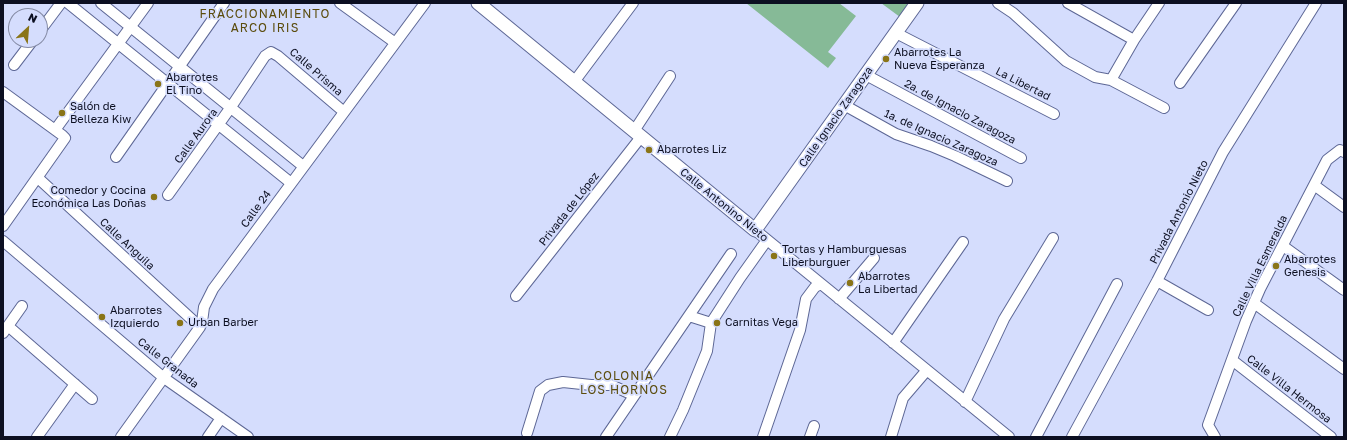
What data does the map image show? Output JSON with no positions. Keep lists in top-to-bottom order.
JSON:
{
  "streets": {
    "main road": ["Calle Ignacio Zaragoza", "Calle Antonino Nieto"],
    "street": [
      "Calle Prisma",
      "La Libertad",
      "2a. de Ignacio Zaragoza",
      "Calle Aurora",
      "1a. de Ignacio Zaragoza",
      "Calle 24",
      "Privada de López",
      "Privada Antonio Nieto",
      "Calle Anguila",
      "Calle Villa Esmeralda",
      "Calle Granada",
      "Calle Villa Hermosa"
    ]
  },
  "crossings": [
    ["Calle Prisma", "Calle Aurora"],
    ["Calle Prisma", "Calle 24"],
    ["La Libertad", "Calle Ignacio Zaragoza"],
    ["2a. de Ignacio Zaragoza", "Calle Ignacio Zaragoza"],
    ["Calle Ignacio Zaragoza", "1a. de Ignacio Zaragoza"],
    ["Calle Ignacio Zaragoza", "Calle Antonino Nieto"],
    ["Calle Antonino Nieto", "Privada de López"],
    ["Calle 24", "Calle Anguila"],
    ["Calle 24", "Calle Granada"],
    ["Calle Villa Esmeralda", "Calle Villa Hermosa"]
  ],
  "districts": ["FRACCIONAMIENTO ARCO IRIS", "COLONIA LOS HORNOS"],
  "places": [
    "Abarrotes La Nueva Esperanza",
    "Abarrotes El Tino",
    "Salón de Belleza Kiw",
    "Abarrotes Liz",
    "Comedor y Cocina Económica Las Doñas",
    "Tortas y Hamburguesas Liberburguer",
    "Abarrotes Genesis",
    "Abarrotes La Libertad",
    "Abarrotes Izquierdo",
    "Urban Barber",
    "Carnitas Vega"
  ],
  "north": "top right"
}
